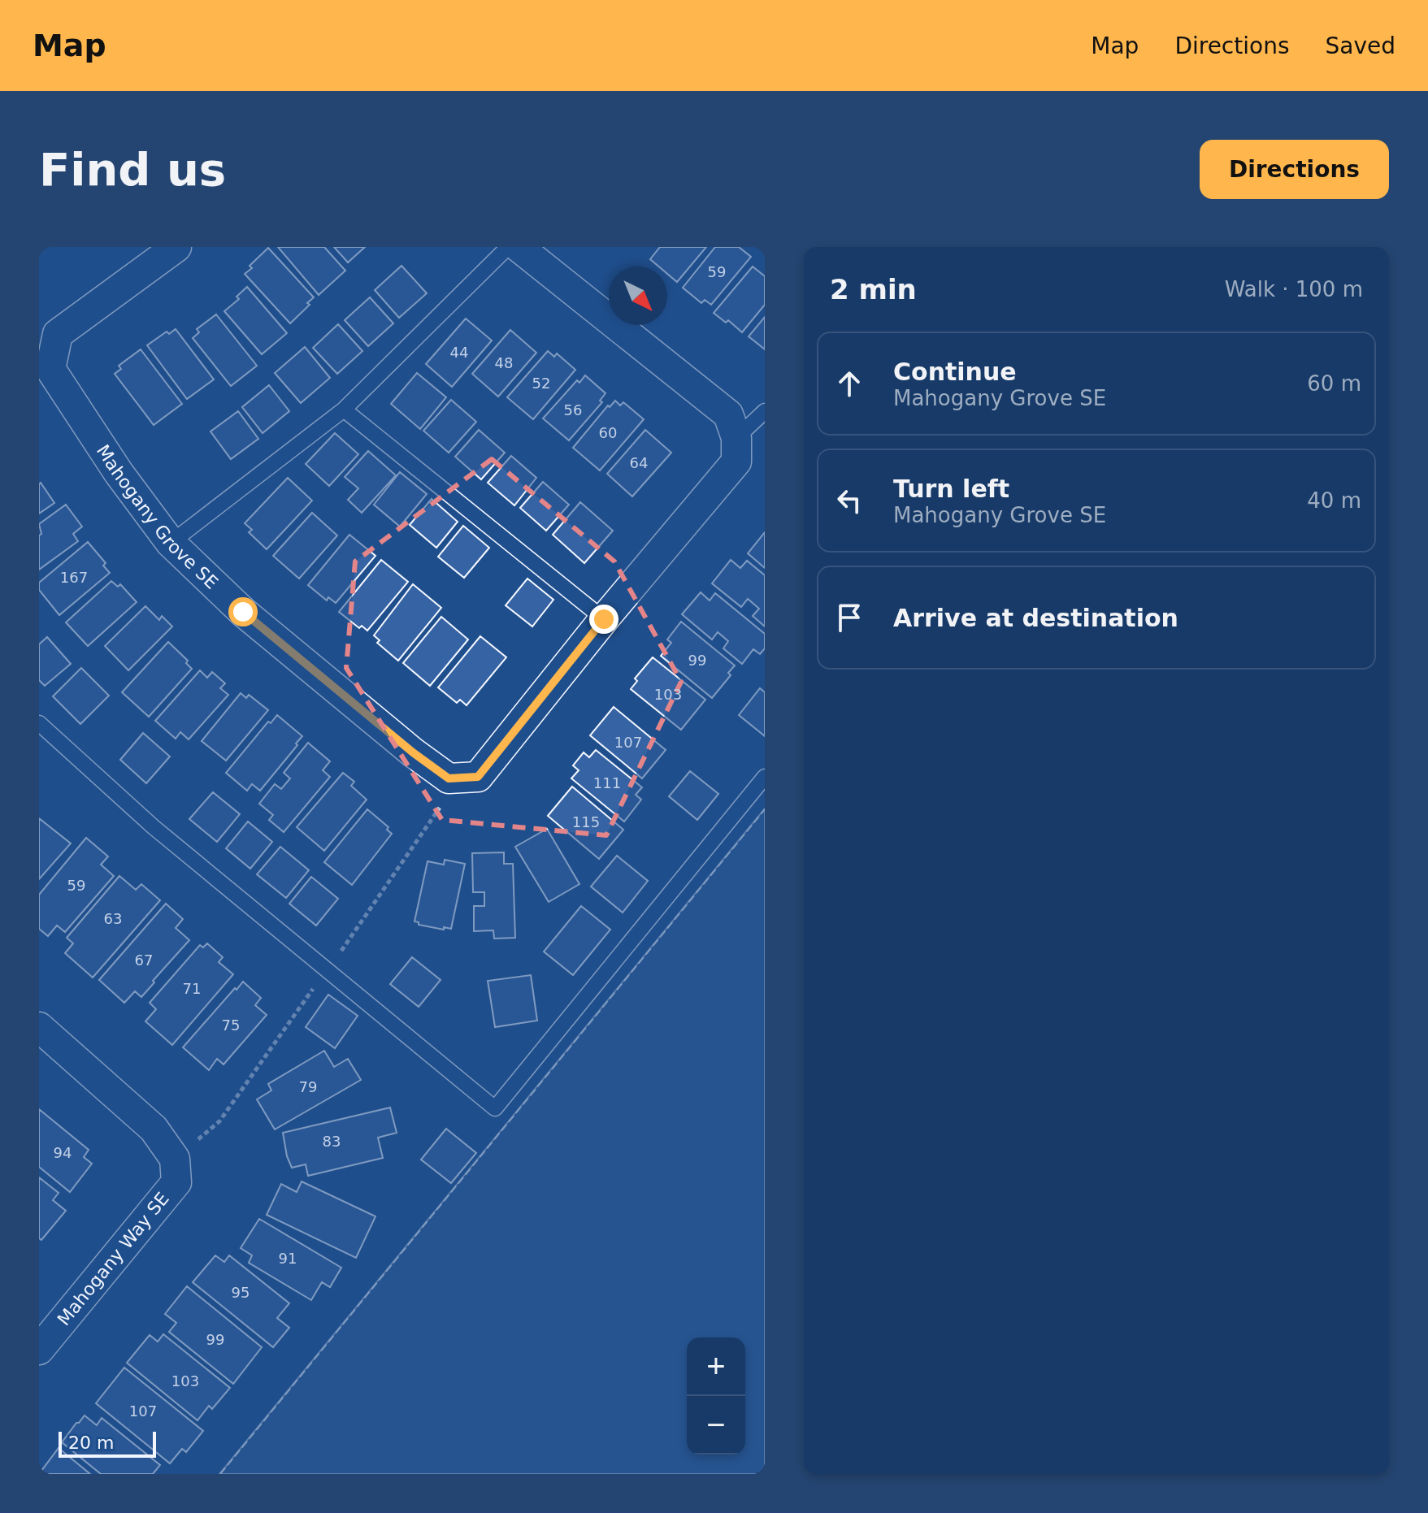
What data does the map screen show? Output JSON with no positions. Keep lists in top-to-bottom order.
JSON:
{
  "streets": {
    "street": ["Mahogany Grove SE", "Mahogany Way SE"]
  },
  "house_numbers": [
    "59",
    "44",
    "48",
    "52",
    "56",
    "60",
    "64",
    "167",
    "99",
    "103",
    "107",
    "111",
    "115",
    "59",
    "63",
    "67",
    "71",
    "75",
    "79",
    "83",
    "94",
    "91",
    "95",
    "99",
    "103",
    "107"
  ],
  "scale_bar": "20 m",
  "north": "bottom right",
  "page": {
    "header": "Map",
    "nav": ["Map", "Directions", "Saved"],
    "buttons": "Directions",
    "title": "Find us",
    "heading": ["2 min", "Walk · 100 m"],
    "list": [
      ["Continue", "Mahogany Grove SE", "60 m"],
      ["Turn left", "Mahogany Grove SE", "40 m"],
      "Arrive at destination"
    ],
    "map_buttons": ["+", "−"],
    "scale": "20 m"
  }
}
